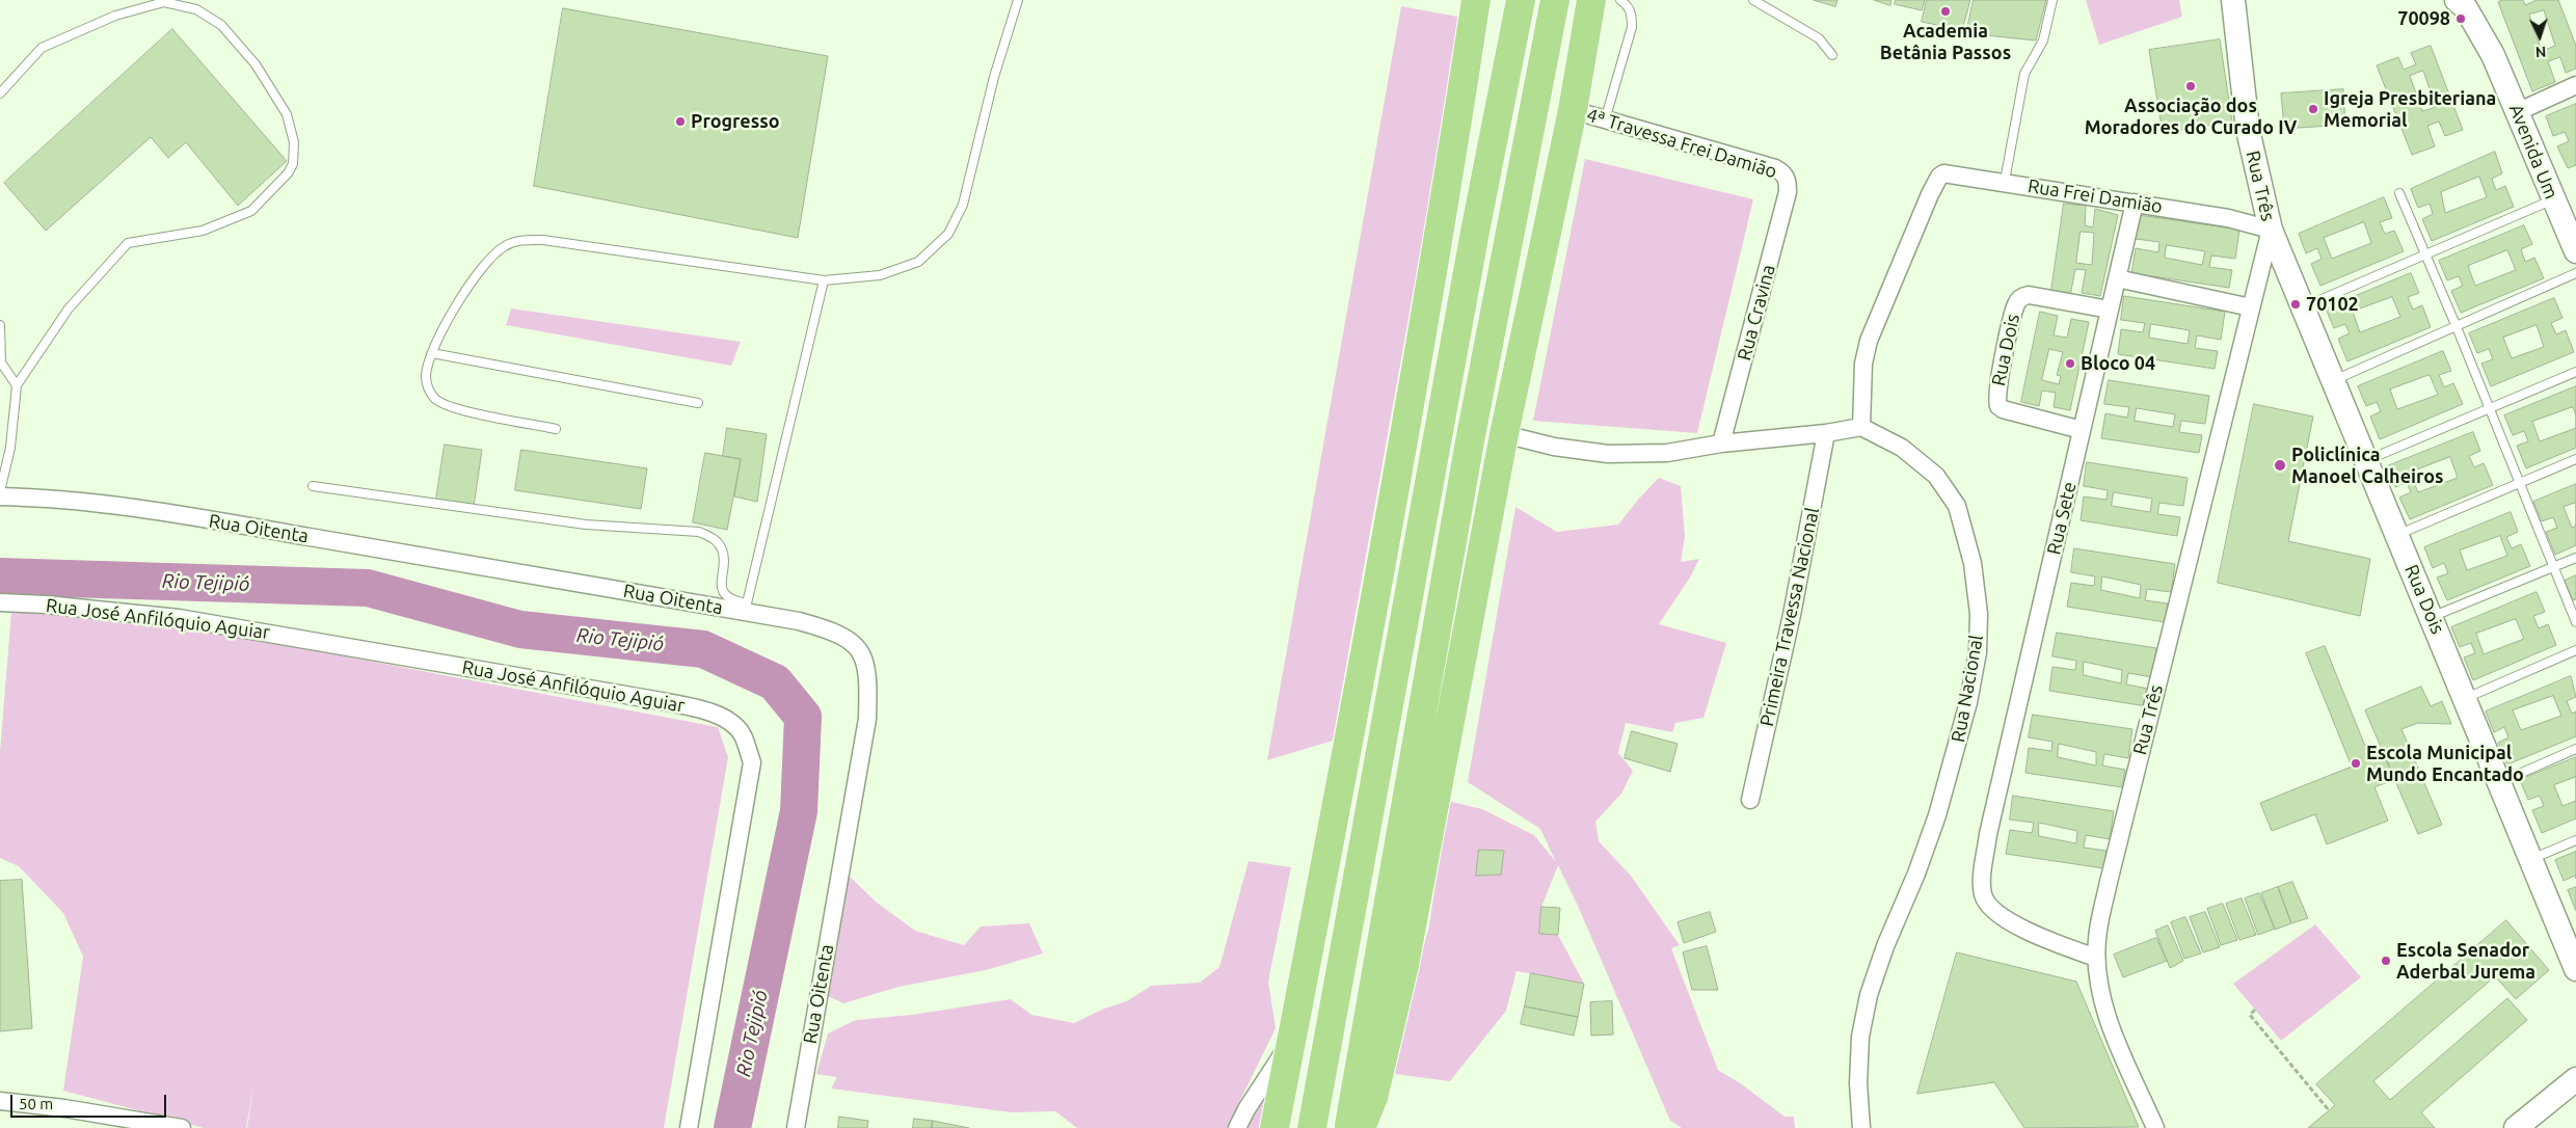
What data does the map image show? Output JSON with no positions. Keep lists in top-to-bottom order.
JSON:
{
  "streets": {
    "street": [
      "4ª Travessa Frei Damião",
      "Avenida Um",
      "Rua Três",
      "Rua Frei Damião",
      "Rua Cravina",
      "Rua Dois",
      "Rua Sete",
      "Rua Oitenta",
      "Primeira Travessa Nacional",
      "Rua José Anfilóquio Aguiar",
      "Rua Nacional"
    ]
  },
  "crossings": [
    ["4ª Travessa Frei Damião", "Rua Cravina"],
    ["Rua Três", "Rua Frei Damião"],
    ["Rua Três", "Rua Dois"],
    ["Rua Três", "Rua Sete"],
    ["Rua Frei Damião", "Rua Dois"],
    ["Rua Frei Damião", "Rua Sete"],
    ["Rua Frei Damião", "Rua Nacional"],
    ["Rua Dois", "Rua Sete"]
  ],
  "water": ["Rio Tejipió"],
  "places": [
    "Academia Betânia Passos",
    "70098",
    "Associação dos Moradores do Curado IV",
    "Igreja Presbiteriana Memorial",
    "Progresso",
    "70102",
    "Bloco 04",
    "Policlínica Manoel Calheiros",
    "Escola Municipal Mundo Encantado",
    "Escola Senador Aderbal Jurema"
  ],
  "scale_bar": "50 m",
  "north": "bottom"
}
